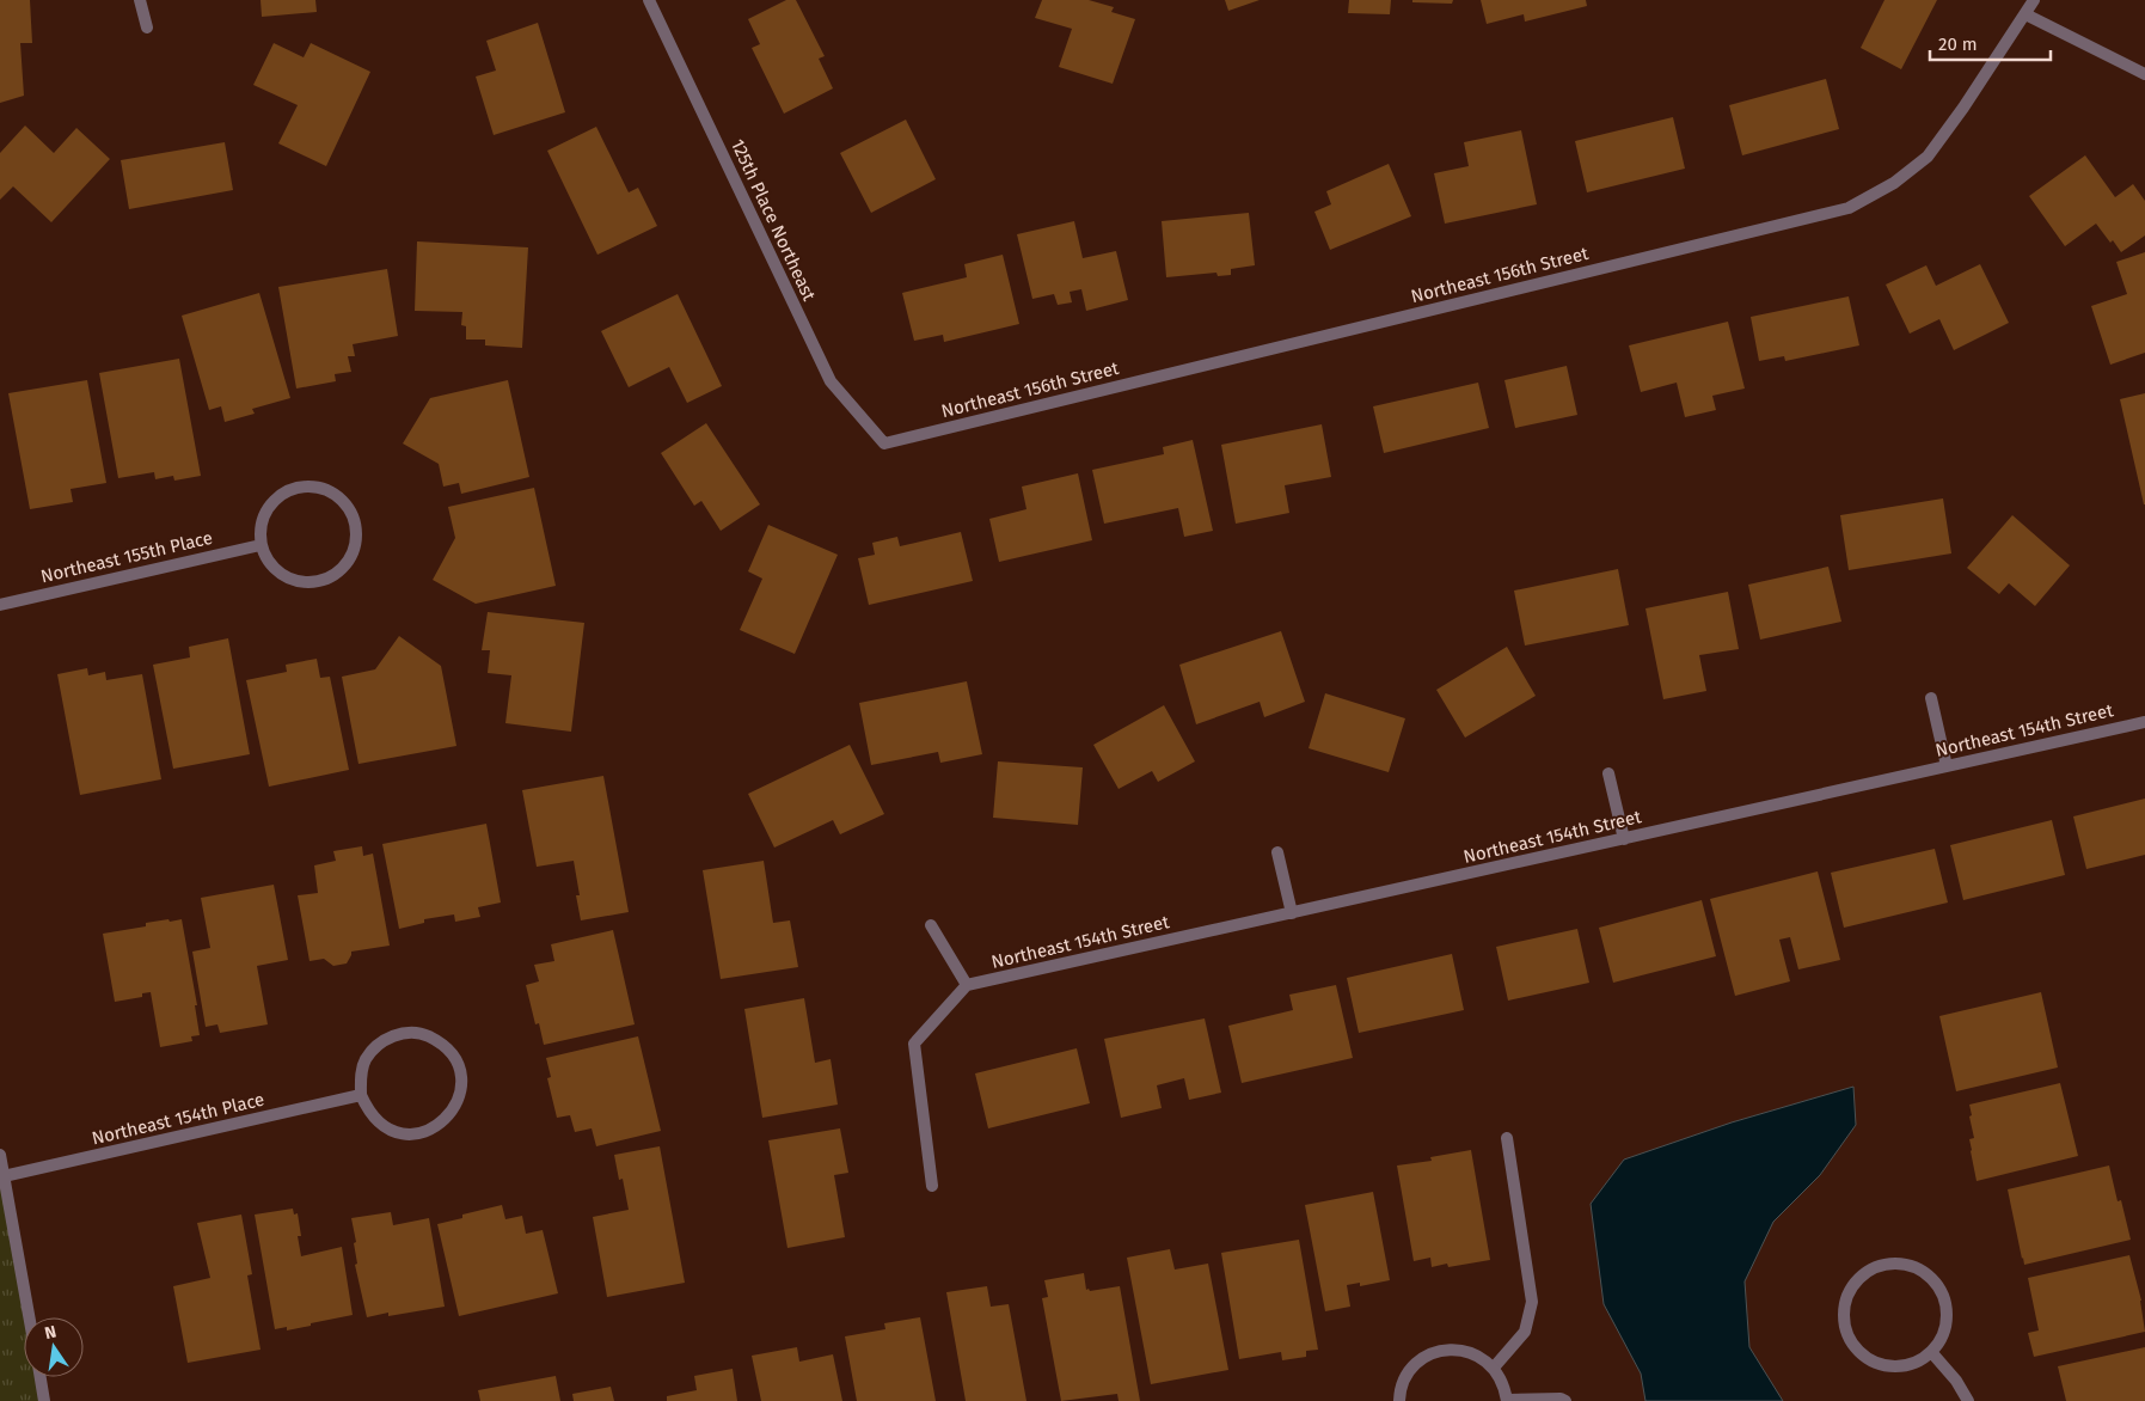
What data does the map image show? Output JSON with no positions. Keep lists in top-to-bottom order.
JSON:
{
  "streets": {
    "street": [
      "125th Place Northeast",
      "Northeast 156th Street",
      "Northeast 155th Place",
      "Northeast 154th Street",
      "Northeast 154th Place"
    ]
  },
  "crossings": [
    ["125th Place Northeast", "Northeast 156th Street"]
  ],
  "scale_bar": "20 m",
  "north": "top"
}
